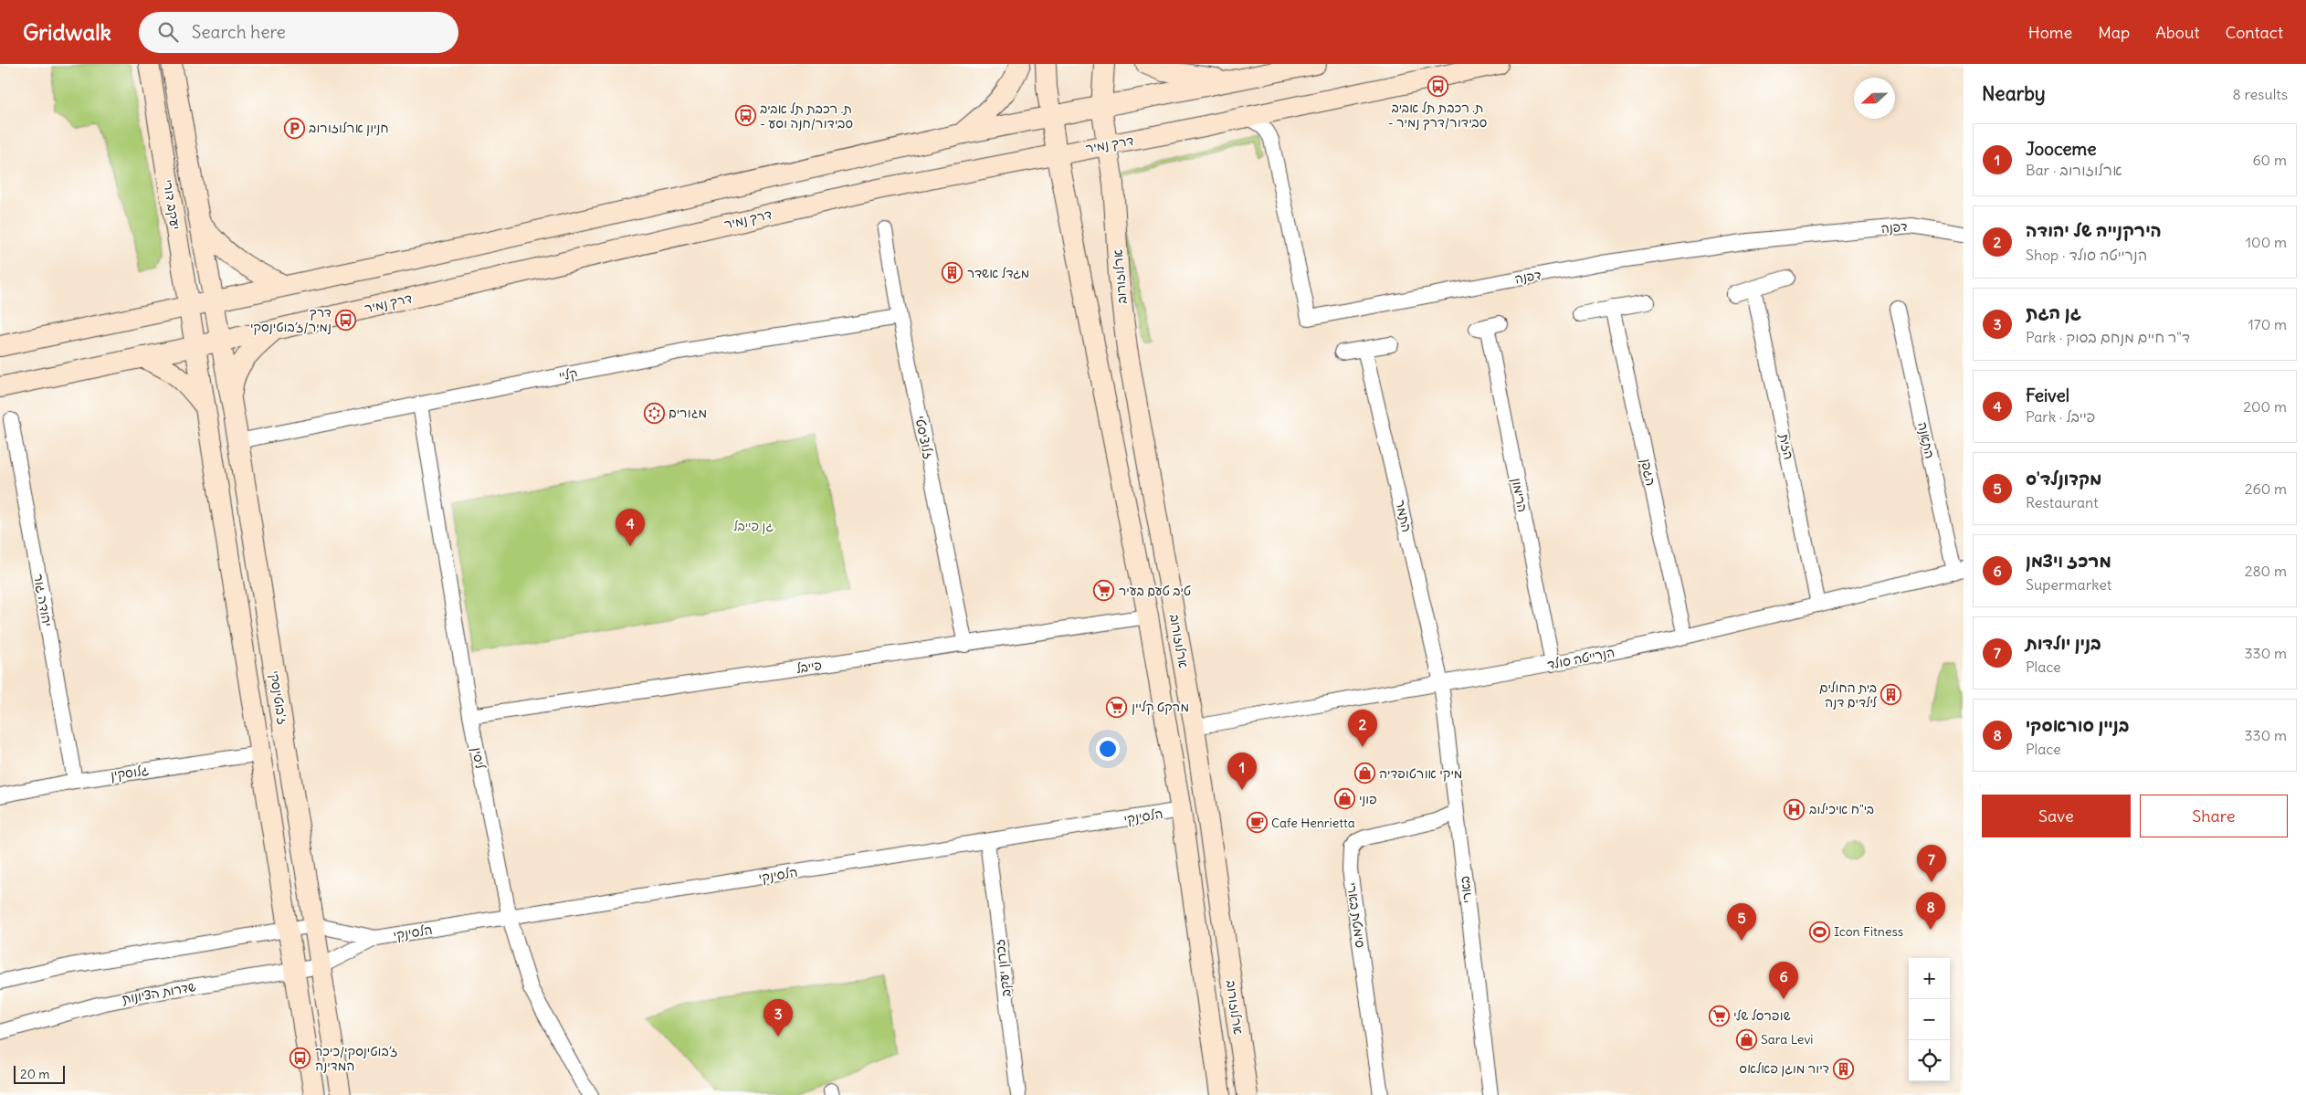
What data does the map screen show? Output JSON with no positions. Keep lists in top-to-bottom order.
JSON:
{
  "streets": {
    "street": [
      "דרך נמיר",
      "יעקב דורי",
      "דפנה",
      "ארלוזורוב",
      "קליי",
      "זלוציסטי",
      "התאנה",
      "הזית",
      "הגפן",
      "הרימון",
      "התמר",
      "יהודה גור",
      "הנרייטה סולד",
      "פייבל",
      "ז'בוטינסקי",
      "ליסין",
      "גלוסקין",
      "הלסינקי",
      "בארי",
      "סימטת בארי",
      "זכרון יעקב",
      "שדרות הציונות"
    ]
  },
  "crossings": [
    ["דרך נמיר", "יעקב דורי"],
    ["דרך נמיר", "דפנה"],
    ["דרך נמיר", "ארלוזורוב"],
    ["דרך נמיר", "ז'בוטינסקי"],
    ["יעקב דורי", "ז'בוטינסקי"],
    ["ארלוזורוב", "הנרייטה סולד"],
    ["ארלוזורוב", "פייבל"],
    ["ארלוזורוב", "הלסינקי"],
    ["קליי", "זלוציסטי"],
    ["קליי", "ז'בוטינסקי"],
    ["קליי", "ליסין"],
    ["זלוציסטי", "פייבל"],
    ["התאנה", "הנרייטה סולד"],
    ["הזית", "הנרייטה סולד"],
    ["הגפן", "הנרייטה סולד"],
    ["הרימון", "הנרייטה סולד"],
    ["התמר", "הנרייטה סולד"],
    ["התמר", "בארי"],
    ["יהודה גור", "גלוסקין"],
    ["הנרייטה סולד", "בארי"],
    ["פייבל", "ליסין"],
    ["ז'בוטינסקי", "גלוסקין"],
    ["ז'בוטינסקי", "הלסינקי"],
    ["ז'בוטינסקי", "שדרות הציונות"],
    ["ליסין", "הלסינקי"],
    ["הלסינקי", "זכרון יעקב"],
    ["הלסינקי", "שדרות הציונות"],
    ["בארי", "סימטת בארי"]
  ],
  "parks": ["גן פייבל"],
  "places": {
    "bus stop": [
      "ת. רכבת תל אביב - סבידור/דרך נמיר",
      "ת. רכבת תל אביב - סבידור/חנה וסע",
      "דרך נמיר/ז׳בוטינסקי",
      "ז׳בוטינסקי/כיכר המדינה"
    ],
    "parking": ["חניון ארלוזורוב"],
    "building": ["מגדל אשדר", "בית החולים לילדים דנה", "דיור מוגן פאלאס"],
    "synagogue": ["מגורים"],
    "supermarket": ["טיב טעם בעיר", "מרקט קליין", "שופרסל שלי"],
    "shop": ["מיקי אורטופדיה", "פוני", "Sara Levi"],
    "hospital": ["בי\"ח איכילוב"],
    "cafe": ["Cafe Henrietta"],
    "sports": ["Icon Fitness"]
  },
  "scale_bar": "20 m",
  "north": "left",
  "page": {
    "header": "Gridwalk",
    "search": "Search here",
    "nav": [
      "Home",
      "Map",
      "About",
      "Contact"
    ],
    "heading": ["Nearby", "8 results"],
    "list": [
      {
        "mark": "1",
        "name": "Jooceme",
        "note": "Bar · ארלוזורוב",
        "value": "60 m"
      },
      {
        "mark": "2",
        "name": "הירקנייה של יהודה",
        "note": "Shop · הנרייטה סולד",
        "value": "100 m"
      },
      {
        "mark": "3",
        "name": "גן הגת",
        "note": "Park · ד\"ר חיים מנחם בסוק",
        "value": "170 m"
      },
      {
        "mark": "4",
        "name": "Feivel",
        "note": "Park · פייבל",
        "value": "200 m"
      },
      {
        "mark": "5",
        "name": "מקדונלד'ס",
        "note": "Restaurant",
        "value": "260 m"
      },
      {
        "mark": "6",
        "name": "מרכז ויצמן",
        "note": "Supermarket",
        "value": "280 m"
      },
      {
        "mark": "7",
        "name": "בנין יולדות",
        "note": "Place",
        "value": "330 m"
      },
      {
        "mark": "8",
        "name": "בניין סוראסקי",
        "note": "Place",
        "value": "330 m"
      }
    ],
    "pins": [
      "4",
      "2",
      "1",
      "7",
      "8",
      "5",
      "6",
      "3"
    ],
    "buttons": ["Save", "Share"],
    "map_buttons": ["+", "−"],
    "scale": "20 m"
  }
}
